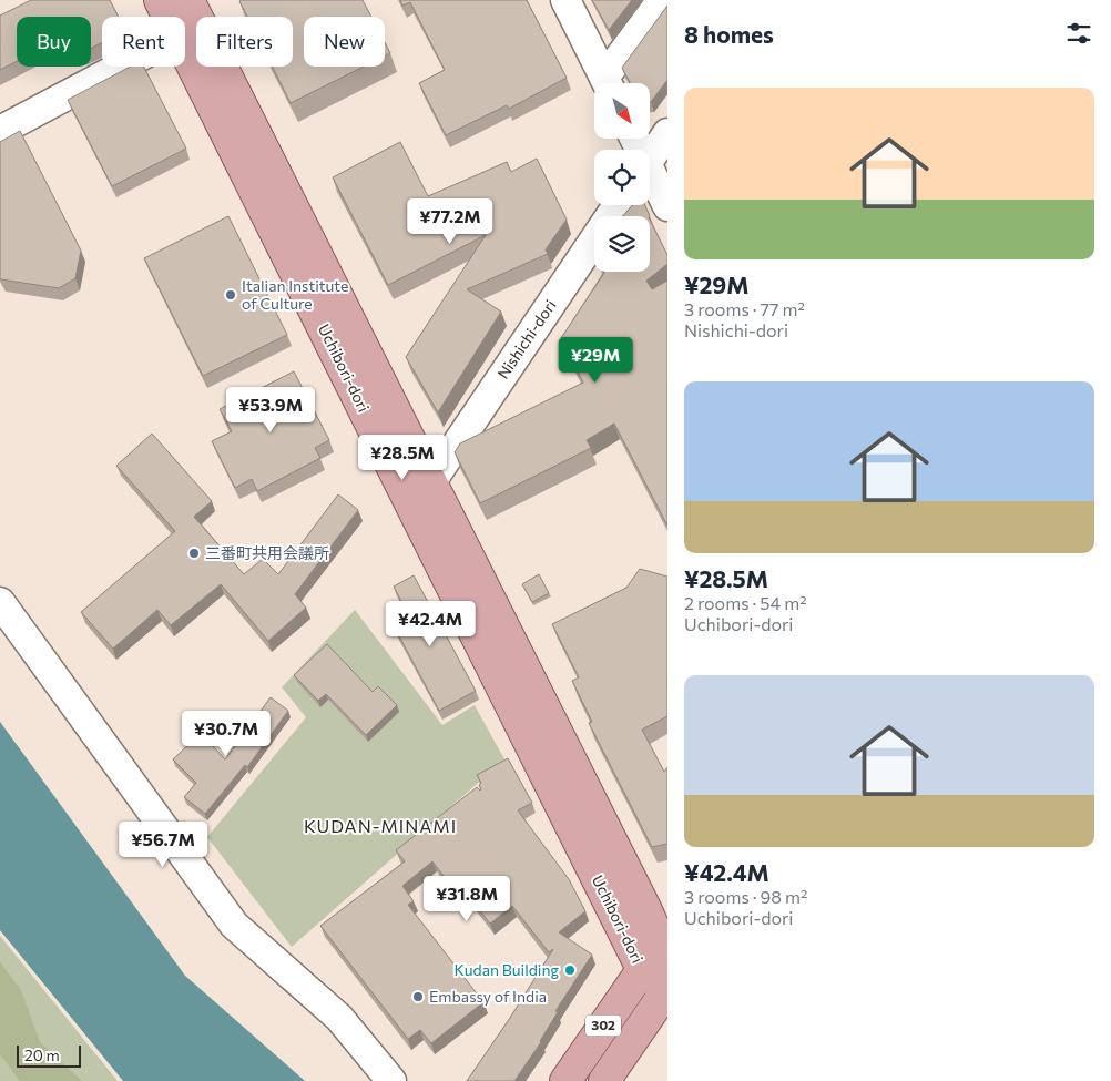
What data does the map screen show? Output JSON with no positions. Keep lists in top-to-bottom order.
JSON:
{
  "streets": {
    "main road": ["Uchibori-dori", "302"],
    "street": ["Nishichi-dori"]
  },
  "crossings": [
    ["Nishichi-dori", "Uchibori-dori"],
    ["Uchibori-dori", "302"]
  ],
  "districts": ["KUDAN-MINAMI"],
  "places": [
    "Italian Institute of Culture",
    "三番町共用会議所",
    "Kudan Building",
    "Embassy of India"
  ],
  "scale_bar": "20 m",
  "north": "bottom right",
  "page": {
    "heading": "8 homes",
    "chip": [
      "Buy",
      "Rent",
      "Filters",
      "New"
    ],
    "list": [
      {
        "name": "¥29M",
        "note": "3 rooms · 77 m² · Nishichi-dori"
      },
      {
        "name": "¥28.5M",
        "note": "2 rooms · 54 m² · Uchibori-dori"
      },
      {
        "name": "¥42.4M",
        "note": "3 rooms · 98 m² · Uchibori-dori"
      }
    ],
    "price": [
      "¥77.2M",
      "¥29M",
      "¥53.9M",
      "¥28.5M",
      "¥42.4M",
      "¥30.7M",
      "¥56.7M",
      "¥31.8M"
    ],
    "scale": "20 m"
  }
}
